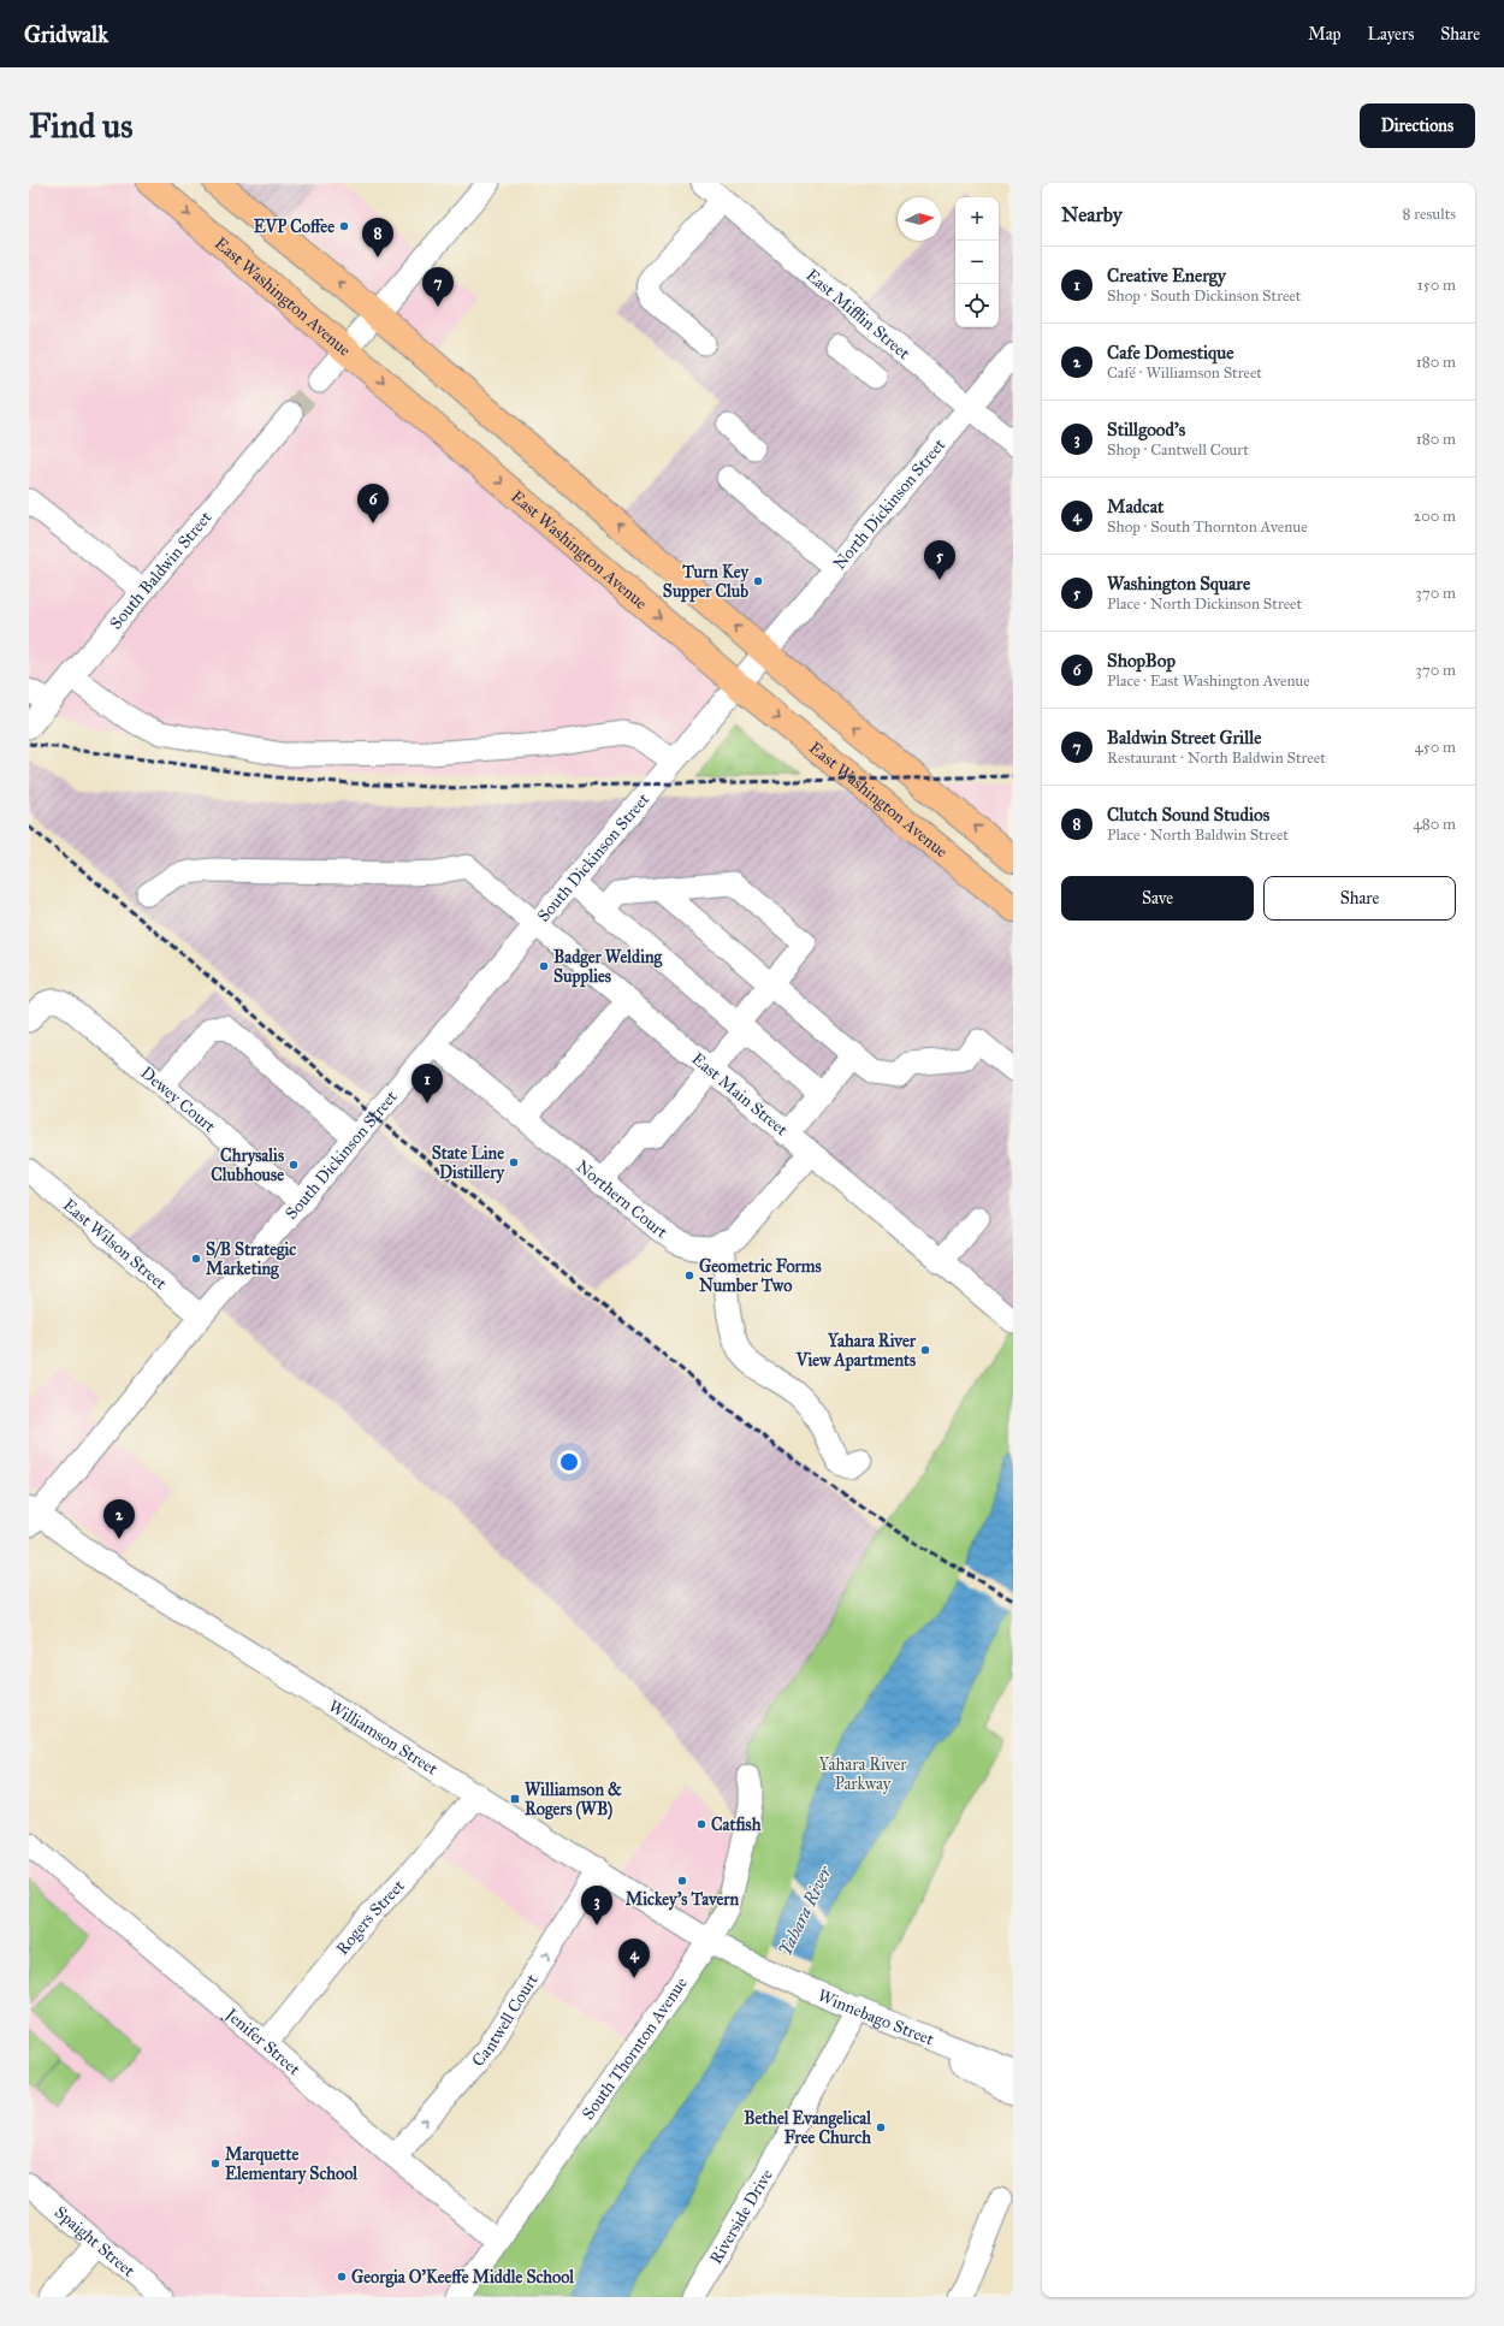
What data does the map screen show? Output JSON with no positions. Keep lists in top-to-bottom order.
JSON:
{
  "streets": {
    "main road": ["East Washington Avenue"],
    "street": [
      "East Mifflin Street",
      "North Dickinson Street",
      "South Baldwin Street",
      "South Dickinson Street",
      "East Main Street",
      "Dewey Court",
      "Northern Court",
      "East Wilson Street",
      "Williamson Street",
      "Rogers Street",
      "Winnebago Street",
      "Cantwell Court",
      "Jenifer Street",
      "South Thornton Avenue",
      "Riverside Drive",
      "Spaight Street"
    ]
  },
  "crossings": [
    ["East Washington Avenue", "South Dickinson Street"],
    ["East Mifflin Street", "North Dickinson Street"],
    ["North Dickinson Street", "South Dickinson Street"],
    ["South Dickinson Street", "East Main Street"],
    ["South Dickinson Street", "Dewey Court"],
    ["South Dickinson Street", "Northern Court"],
    ["South Dickinson Street", "East Wilson Street"],
    ["South Dickinson Street", "Williamson Street"],
    ["East Main Street", "Northern Court"],
    ["Williamson Street", "Rogers Street"],
    ["Williamson Street", "Winnebago Street"],
    ["Williamson Street", "Cantwell Court"],
    ["Williamson Street", "South Thornton Avenue"],
    ["Rogers Street", "Jenifer Street"],
    ["Winnebago Street", "Riverside Drive"],
    ["Cantwell Court", "Jenifer Street"],
    ["Jenifer Street", "South Thornton Avenue"]
  ],
  "one_way": ["Cantwell Court"],
  "water": ["Yahara River"],
  "parks": ["Yahara River Parkway"],
  "places": {
    "other": [
      "EVP Coffee",
      "Turn Key Supper Club",
      "Badger Welding Supplies",
      "State Line Distillery",
      "Chrysalis Clubhouse",
      "S/B Strategic Marketing",
      "Geometric Forms Number Two",
      "Yahara River View Apartments",
      "Catfish",
      "Mickey's Tavern",
      "Bethel Evangelical Free Church",
      "Marquette Elementary School",
      "Georgia O'Keeffe Middle School"
    ],
    "transit": ["Williamson & Rogers (WB)"]
  },
  "north": "right",
  "page": {
    "header": "Gridwalk",
    "nav": ["Map", "Layers", "Share"],
    "buttons": [
      "Directions",
      ["Save", "Share"]
    ],
    "title": "Find us",
    "heading": ["Nearby", "8 results"],
    "map_buttons": ["+", "−"],
    "pins": [
      "8",
      "7",
      "6",
      "5",
      "1",
      "2",
      "3",
      "4"
    ],
    "list": [
      {
        "mark": "1",
        "name": "Creative Energy",
        "note": "Shop · South Dickinson Street",
        "value": "150 m"
      },
      {
        "mark": "2",
        "name": "Cafe Domestique",
        "note": "Café · Williamson Street",
        "value": "180 m"
      },
      {
        "mark": "3",
        "name": "Stillgood's",
        "note": "Shop · Cantwell Court",
        "value": "180 m"
      },
      {
        "mark": "4",
        "name": "Madcat",
        "note": "Shop · South Thornton Avenue",
        "value": "200 m"
      },
      {
        "mark": "5",
        "name": "Washington Square",
        "note": "Place · North Dickinson Street",
        "value": "370 m"
      },
      {
        "mark": "6",
        "name": "ShopBop",
        "note": "Place · East Washington Avenue",
        "value": "370 m"
      },
      {
        "mark": "7",
        "name": "Baldwin Street Grille",
        "note": "Restaurant · North Baldwin Street",
        "value": "450 m"
      },
      {
        "mark": "8",
        "name": "Clutch Sound Studios",
        "note": "Place · North Baldwin Street",
        "value": "480 m"
      }
    ]
  }
}
